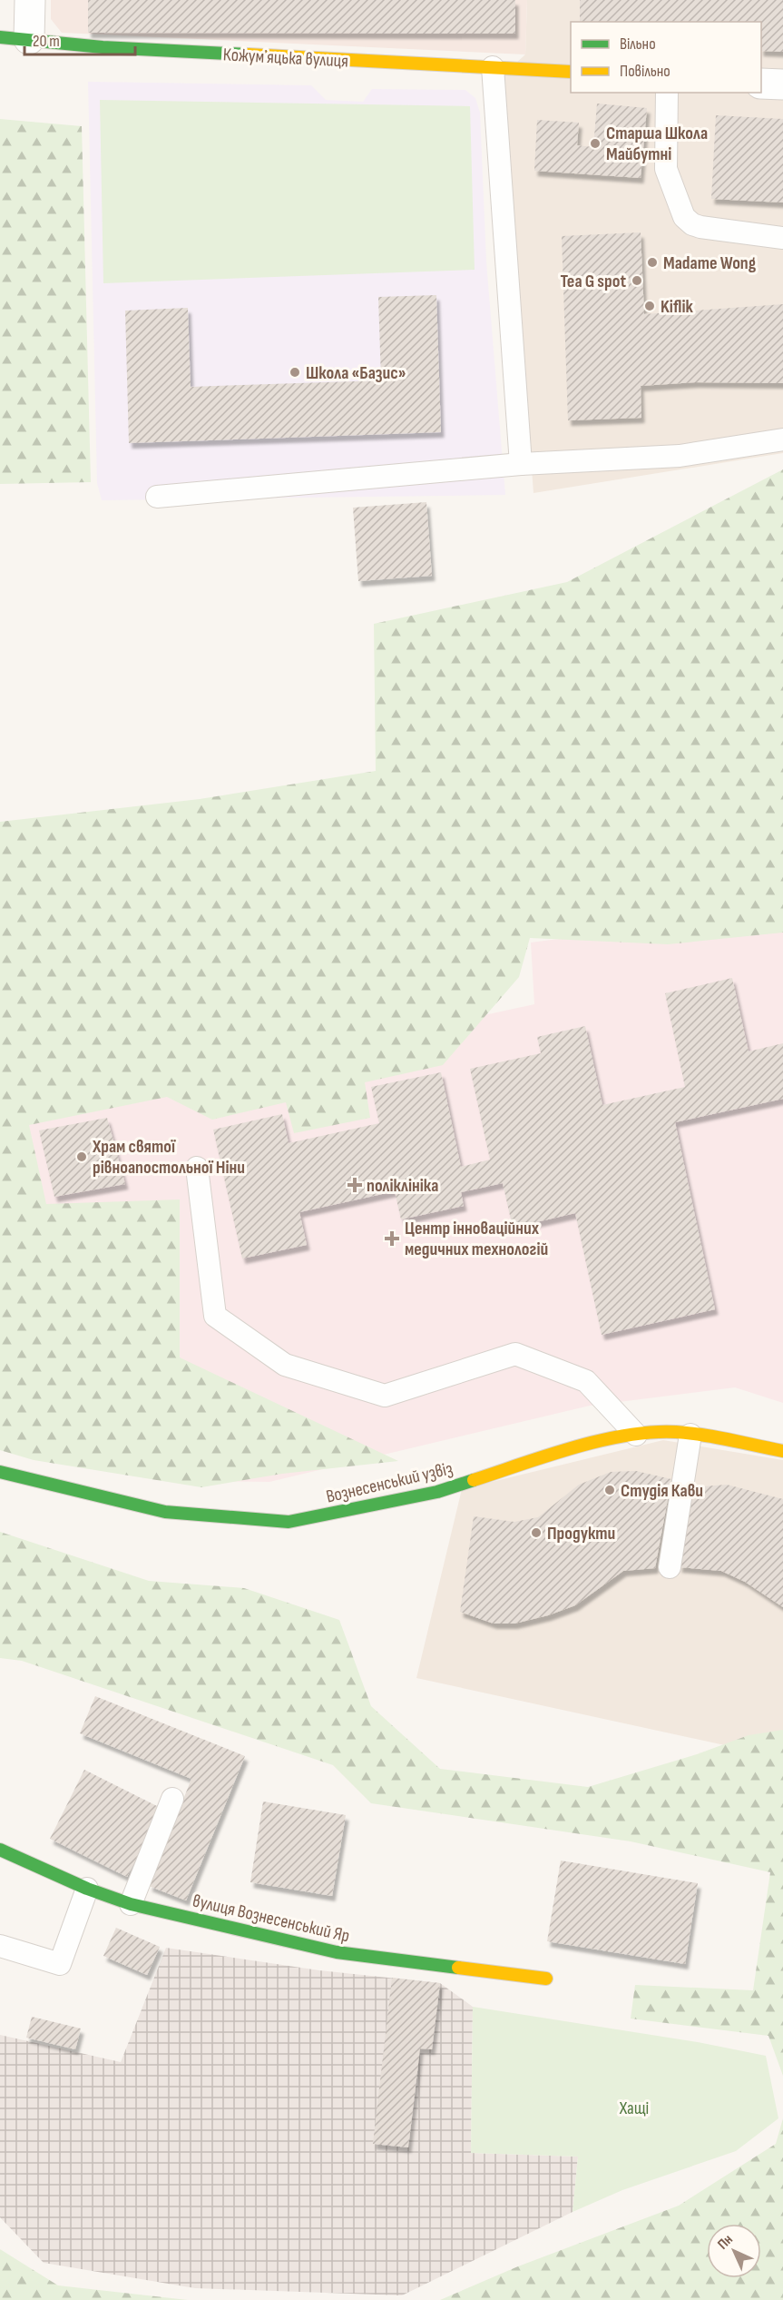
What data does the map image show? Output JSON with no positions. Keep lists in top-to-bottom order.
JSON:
{
  "streets": {
    "street": ["Кожумʼяцька вулиця", "Вознесенський узвіз", "вулиця Вознесенський Яр"]
  },
  "parks": ["Хащі"],
  "places": {
    "other": [
      "Старша Школа Майбутні",
      "Madame Wong",
      "Tea G spot",
      "Kiflik",
      "Школа «Базис»",
      "Храм святої рівноапостольної Ніни",
      "Студія Кави",
      "Продукти"
    ],
    "health": ["поліклініка", "Центр інноваційних медичних технологій"]
  },
  "legend": ["Вільно", "Повільно"],
  "scale_bar": "20 m",
  "north": "top left"
}
